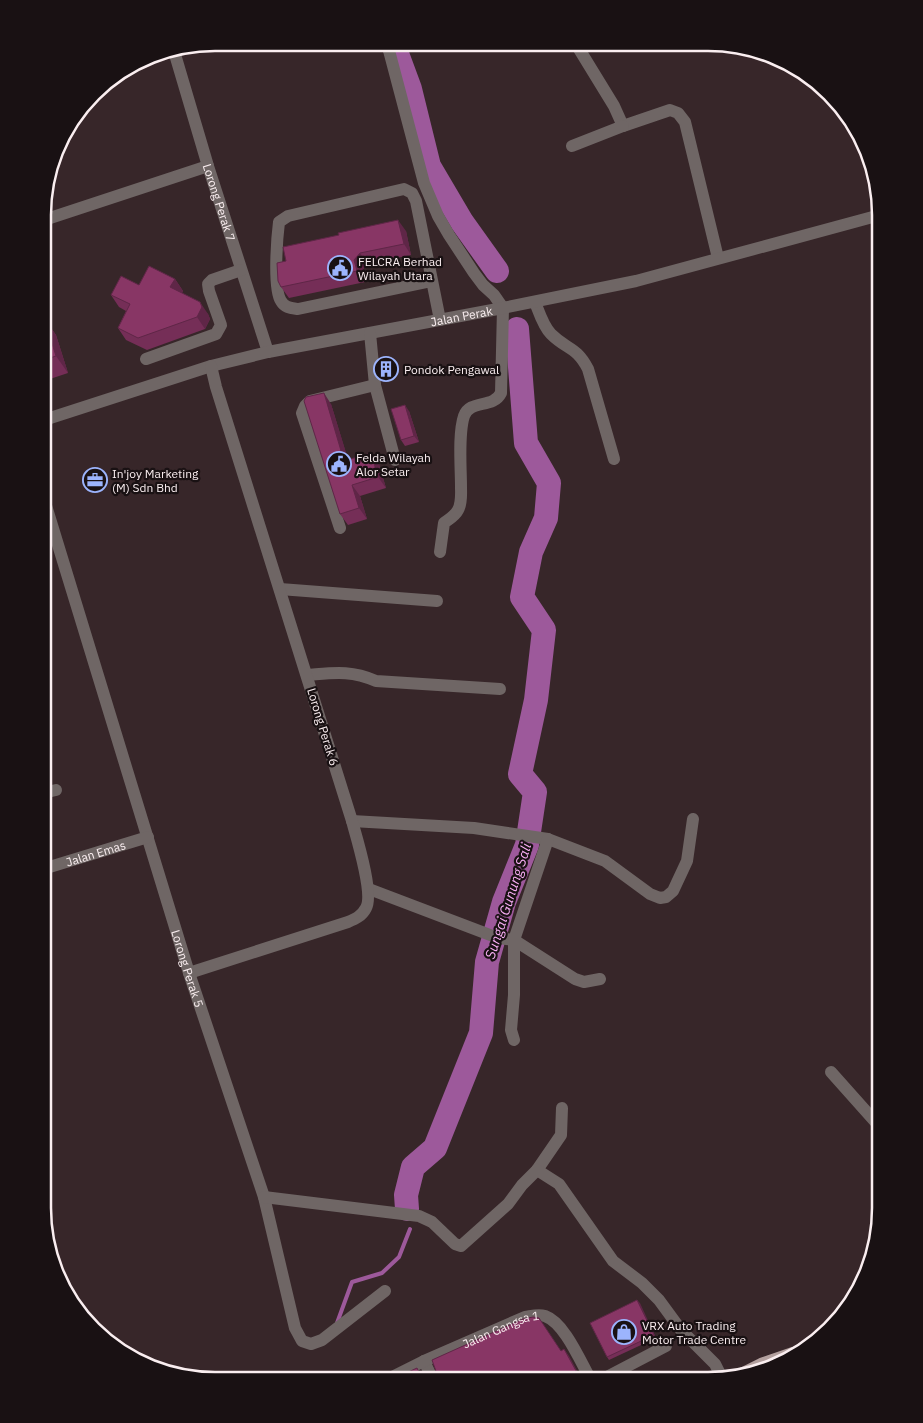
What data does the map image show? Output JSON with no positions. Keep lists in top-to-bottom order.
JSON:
{
  "streets": {
    "street": [
      "Lorong Perak 7",
      "Jalan Perak",
      "Lorong Perak 6",
      "Jalan Emas",
      "Lorong Perak 5",
      "Jalan Gangsa 1"
    ]
  },
  "crossings": [
    ["Lorong Perak 7", "Jalan Perak"],
    ["Jalan Perak", "Lorong Perak 6"],
    ["Lorong Perak 6", "Lorong Perak 5"],
    ["Jalan Emas", "Lorong Perak 5"]
  ],
  "water": ["Sungai Gunung Sali"],
  "places": {
    "public building": ["FELCRA Berhad Wilayah Utara", "Felda Wilayah Alor Setar"],
    "building": ["Pondok Pengawal"],
    "office": ["In'joy Marketing (M) Sdn Bhd"],
    "shop": ["VRX Auto Trading Motor Trade Centre"]
  }
}
